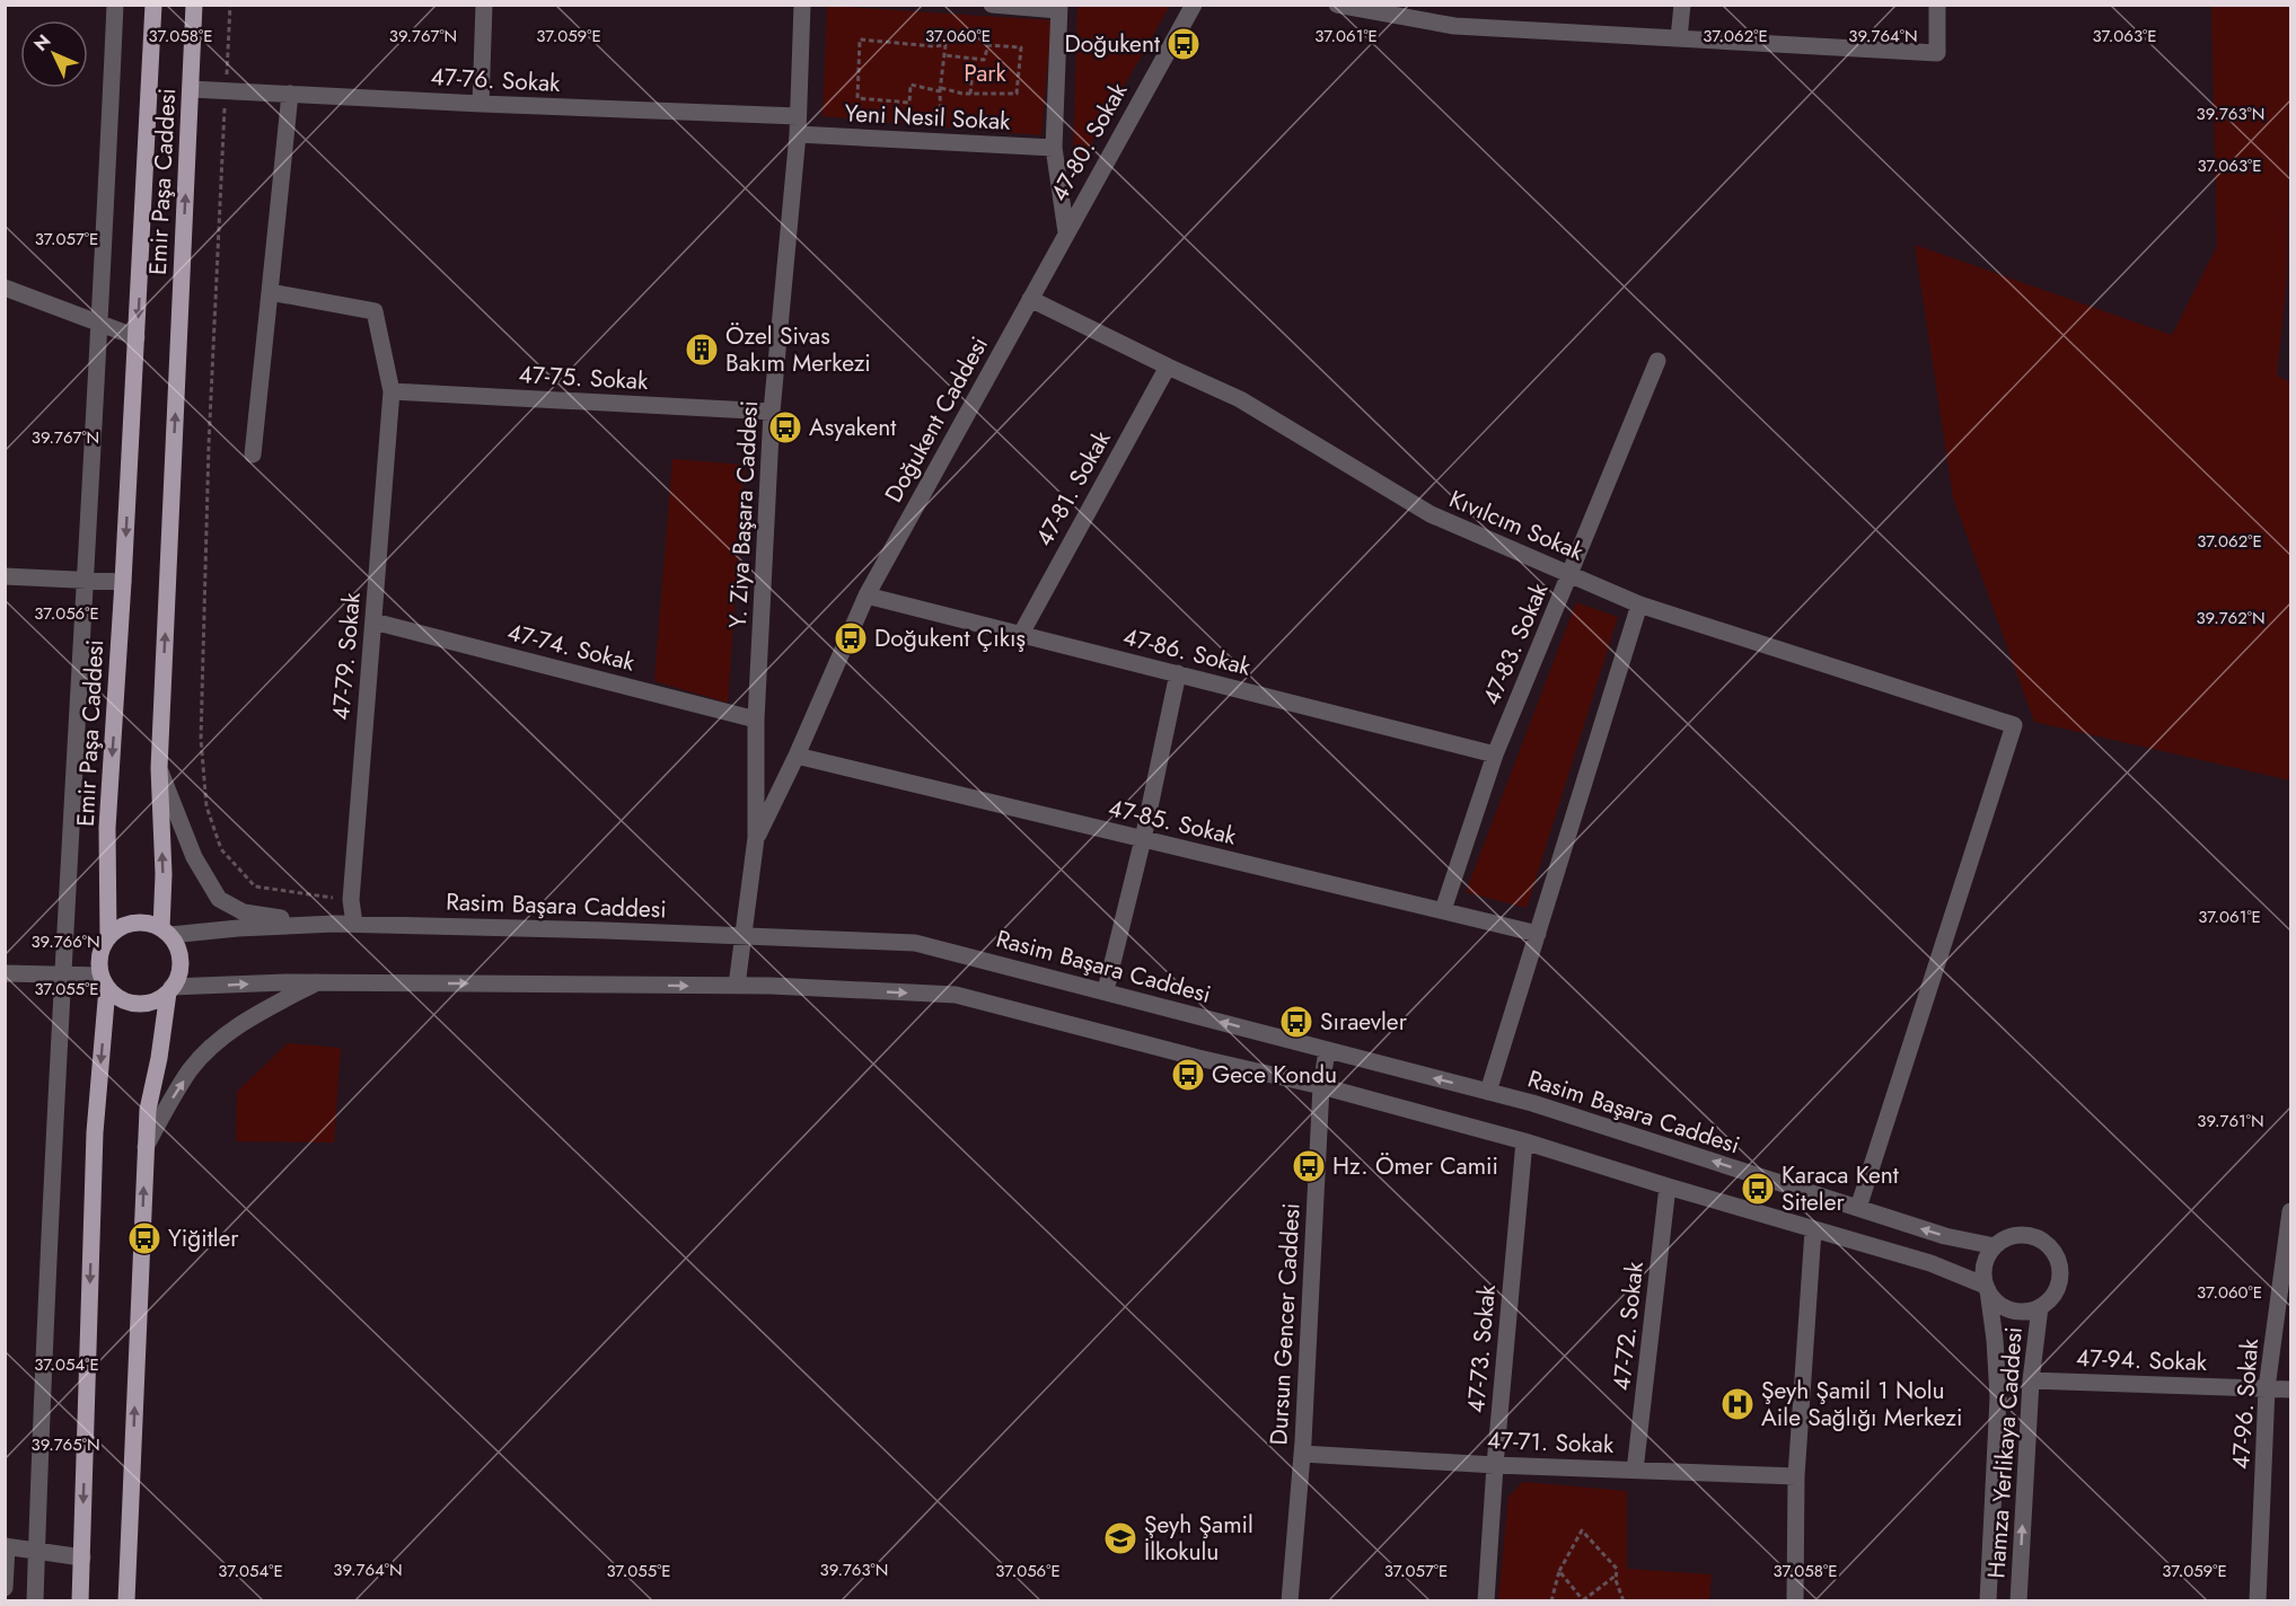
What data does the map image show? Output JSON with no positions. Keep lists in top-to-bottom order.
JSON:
{
  "streets": {
    "main road": ["Emir Paşa Caddesi"],
    "street": [
      "47-76. Sokak",
      "Yeni Nesil Sokak",
      "47-80. Sokak",
      "47-75. Sokak",
      "Doğukent Caddesi",
      "47-81. Sokak",
      "Y. Ziya Başara Caddesi",
      "Kıvılcım Sokak",
      "47-83. Sokak",
      "47-74. Sokak",
      "47-86. Sokak",
      "47-79. Sokak",
      "47-85. Sokak",
      "Rasim Başara Caddesi",
      "Dursun Gencer Caddesi",
      "47-72. Sokak",
      "47-73. Sokak",
      "47-94. Sokak",
      "47-96. Sokak",
      "47-71. Sokak",
      "Hamza Yerlikaya Caddesi"
    ]
  },
  "crossings": [
    ["47-76. Sokak", "Emir Paşa Caddesi"],
    ["47-76. Sokak", "Y. Ziya Başara Caddesi"],
    ["Yeni Nesil Sokak", "Y. Ziya Başara Caddesi"],
    ["47-80. Sokak", "Doğukent Caddesi"],
    ["Emir Paşa Caddesi", "Rasim Başara Caddesi"],
    ["47-75. Sokak", "Y. Ziya Başara Caddesi"],
    ["47-75. Sokak", "47-79. Sokak"],
    ["Doğukent Caddesi", "Y. Ziya Başara Caddesi"],
    ["Doğukent Caddesi", "Kıvılcım Sokak"],
    ["Doğukent Caddesi", "47-86. Sokak"],
    ["Doğukent Caddesi", "47-85. Sokak"],
    ["47-81. Sokak", "Kıvılcım Sokak"],
    ["47-81. Sokak", "47-86. Sokak"],
    ["Y. Ziya Başara Caddesi", "47-74. Sokak"],
    ["Y. Ziya Başara Caddesi", "Rasim Başara Caddesi"],
    ["Kıvılcım Sokak", "47-83. Sokak"],
    ["Kıvılcım Sokak", "Rasim Başara Caddesi"],
    ["47-83. Sokak", "47-86. Sokak"],
    ["47-83. Sokak", "47-85. Sokak"],
    ["47-74. Sokak", "47-79. Sokak"],
    ["47-79. Sokak", "Rasim Başara Caddesi"],
    ["Rasim Başara Caddesi", "Dursun Gencer Caddesi"],
    ["Rasim Başara Caddesi", "Hamza Yerlikaya Caddesi"],
    ["Dursun Gencer Caddesi", "47-71. Sokak"],
    ["47-72. Sokak", "47-71. Sokak"],
    ["47-73. Sokak", "47-71. Sokak"],
    ["47-94. Sokak", "47-96. Sokak"],
    ["47-94. Sokak", "Hamza Yerlikaya Caddesi"]
  ],
  "parks": ["Park"],
  "places": {
    "bus stop": [
      "Doğukent",
      "Asyakent",
      "Doğukent Çıkış",
      "Sıraevler",
      "Gece Kondu",
      "Hz. Ömer Camii",
      "Karaca Kent Siteler",
      "Yiğitler"
    ],
    "building": ["Özel Sivas Bakım Merkezi"],
    "hospital": ["Şeyh Şamil 1 Nolu Aile Sağlığı Merkezi"],
    "school or university": ["Şeyh Şamil İlkokulu"]
  },
  "north": "top left",
  "coordinates": [
    "37.058°E",
    "37.059°E",
    "37.060°E",
    "37.061°E",
    "37.062°E",
    "37.063°E",
    "39.767°N",
    "39.764°N",
    "39.763°N",
    "37.057°E",
    "37.056°E",
    "39.762°N",
    "39.766°N",
    "37.055°E",
    "39.761°N",
    "37.054°E",
    "39.765°N"
  ]
}
